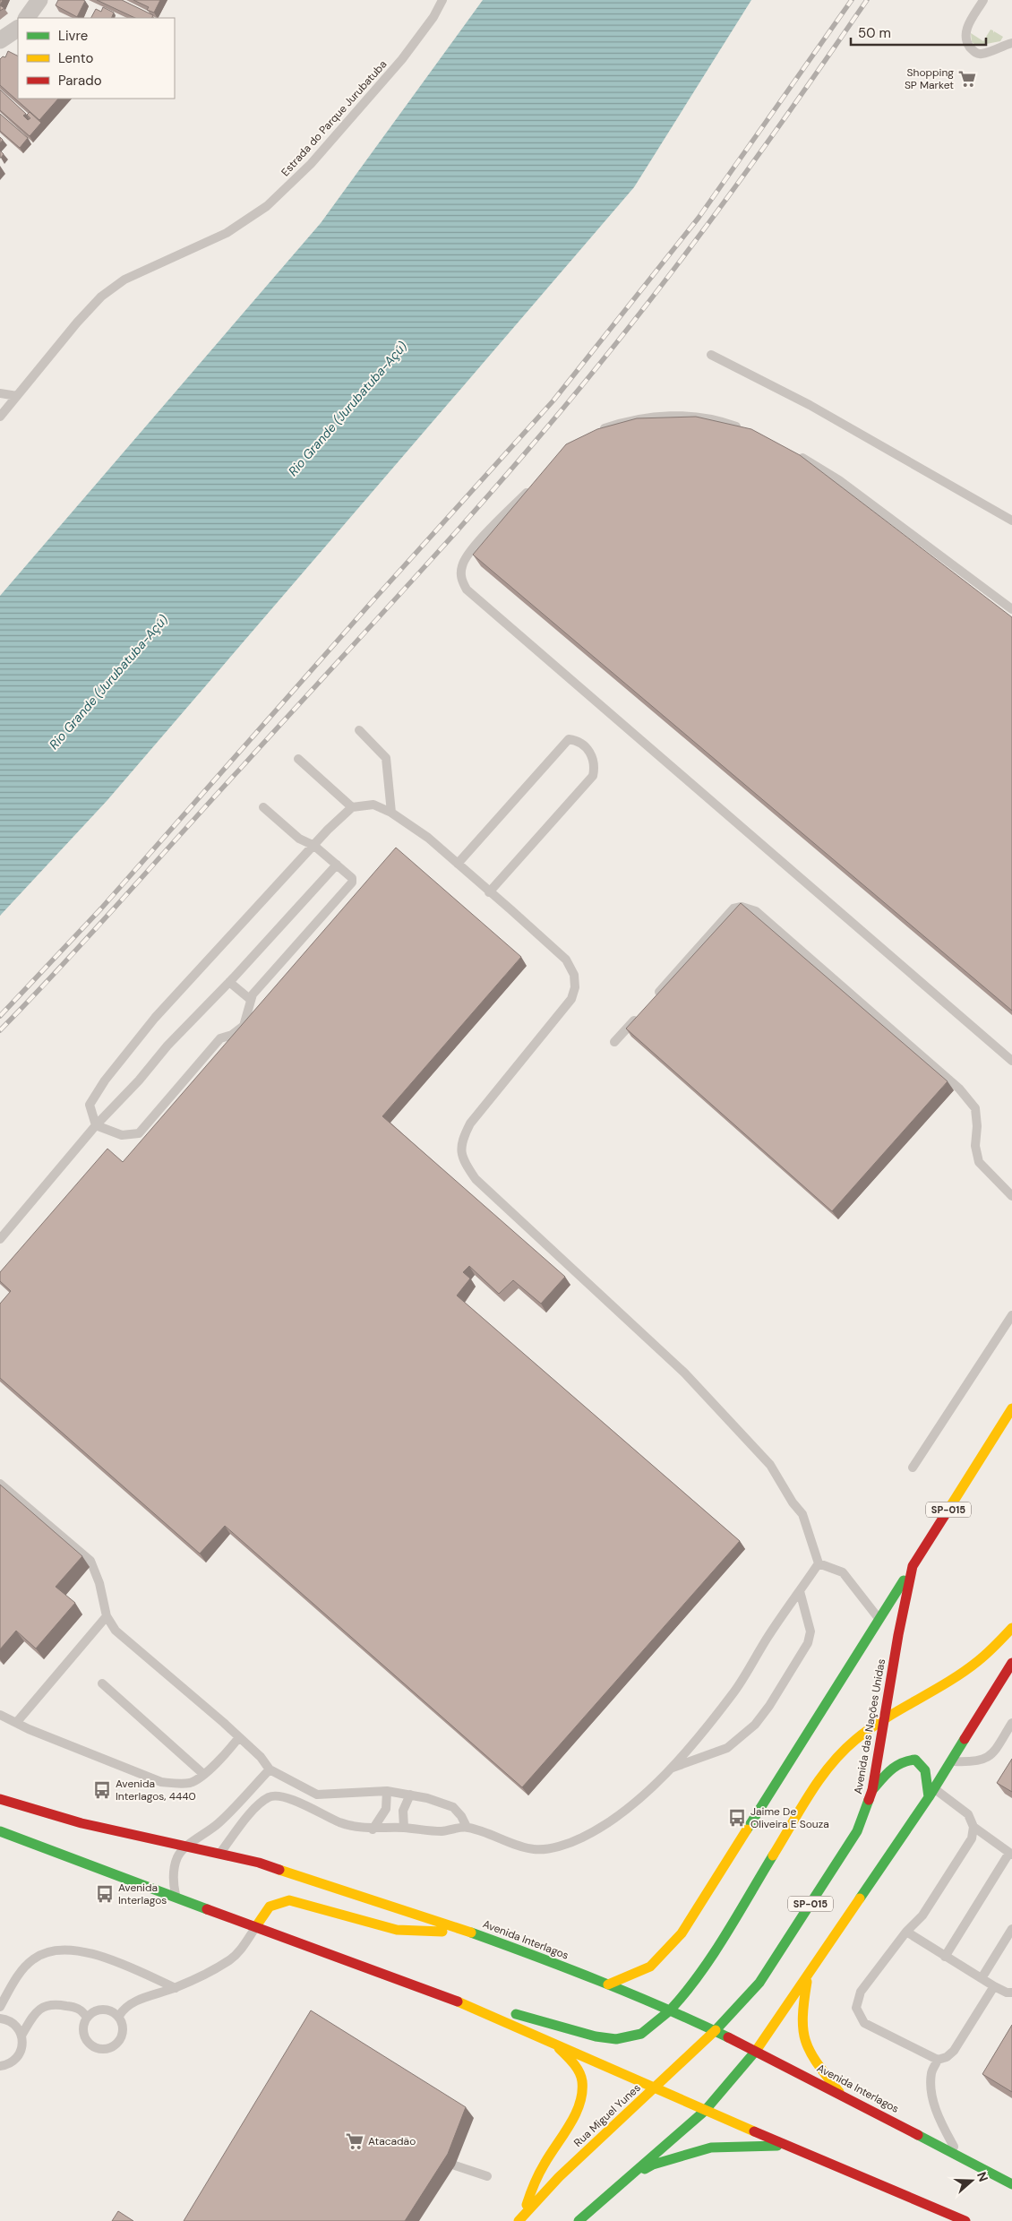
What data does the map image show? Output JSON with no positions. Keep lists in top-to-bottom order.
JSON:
{
  "streets": {
    "main road": [
      "SP-015",
      "Avenida das Nações Unidas",
      "Avenida Interlagos",
      "Rua Miguel Yunes"
    ],
    "lane": ["Estrada do Parque Jurubatuba"]
  },
  "crossings": [
    ["SP-015", "Avenida Interlagos"],
    ["Avenida das Nações Unidas", "Avenida Interlagos"],
    ["Avenida das Nações Unidas", "Rua Miguel Yunes"],
    ["Avenida Interlagos", "Rua Miguel Yunes"]
  ],
  "water": ["Rio Grande (Jurubatuba-Açú)"],
  "places": {
    "supermarket": ["Shopping SP Market", "Atacadão"],
    "bus stop": ["Avenida Interlagos, 4440", "Jaime De Oliveira E Souza", "Avenida Interlagos"]
  },
  "legend": ["Livre", "Lento", "Parado"],
  "scale_bar": "50 m",
  "north": "right"
}
